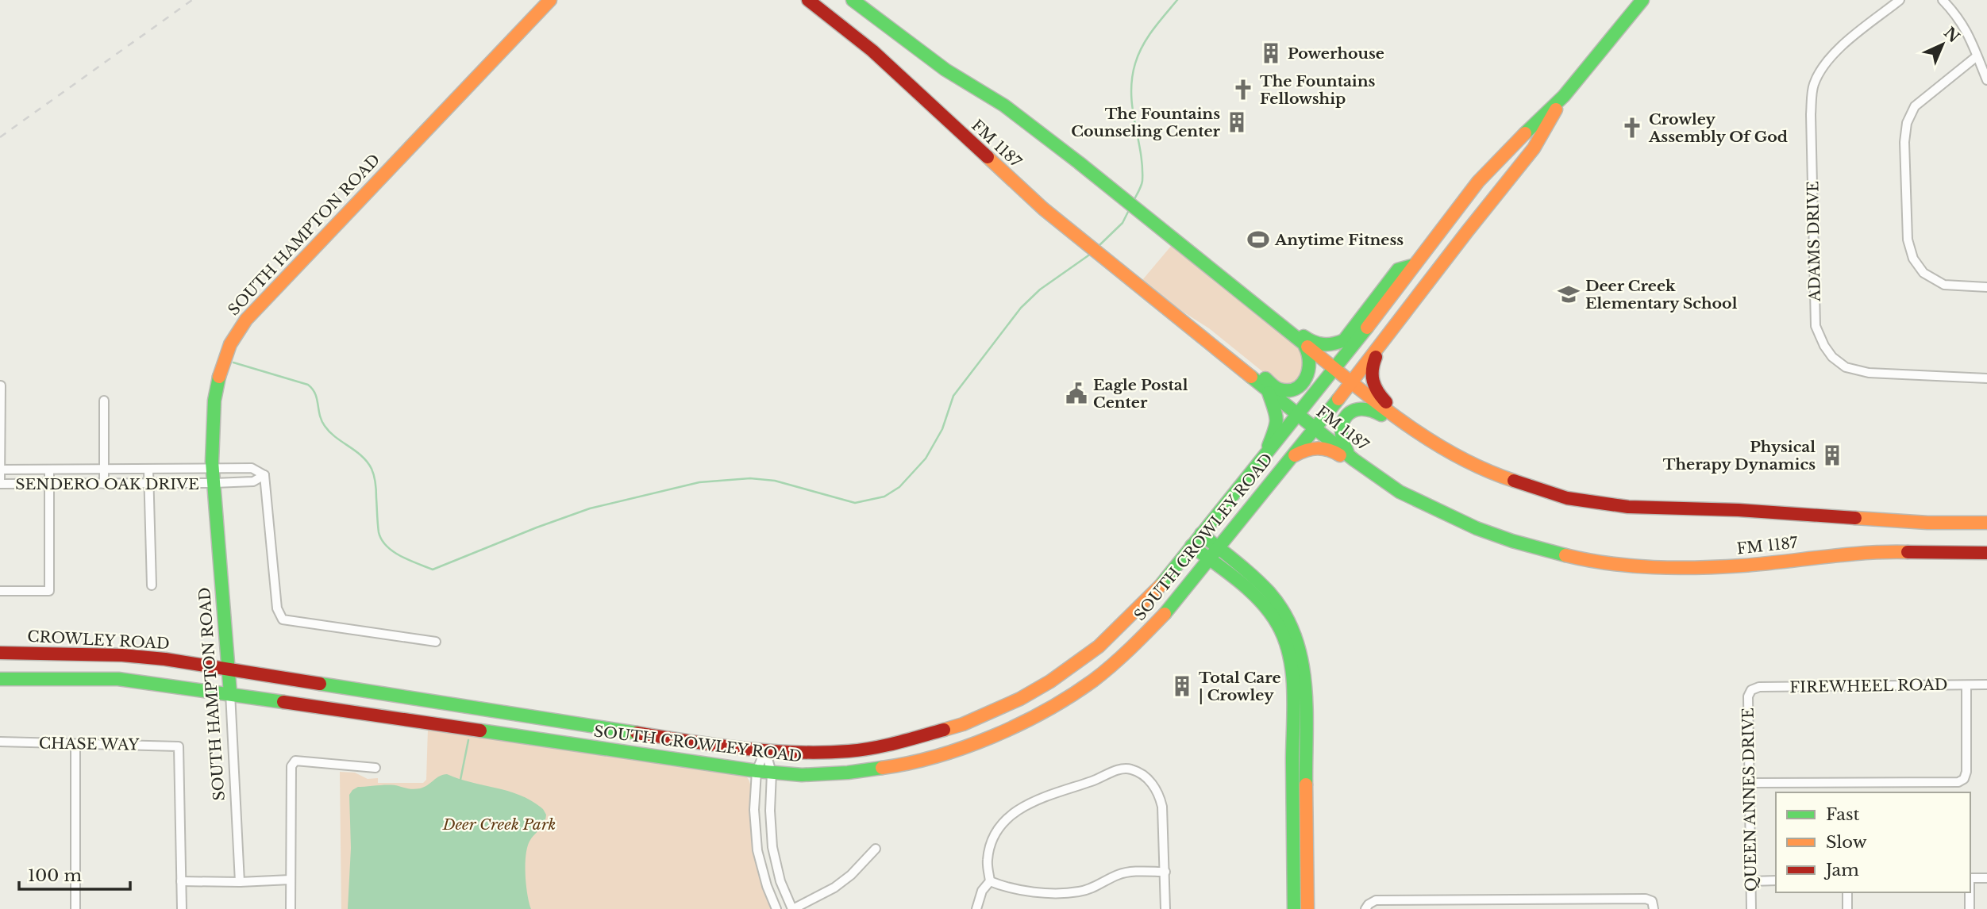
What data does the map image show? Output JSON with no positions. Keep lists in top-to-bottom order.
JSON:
{
  "streets": {
    "main road": [
      "FM 1187",
      "SOUTH HAMPTON ROAD",
      "SOUTH CROWLEY ROAD",
      "CROWLEY ROAD"
    ],
    "street": [
      "ADAMS DRIVE",
      "SENDERO OAK DRIVE",
      "FIREWHEEL ROAD",
      "CHASE WAY",
      "QUEEN ANNES DRIVE"
    ]
  },
  "crossings": [
    ["FM 1187", "SOUTH CROWLEY ROAD"],
    ["SOUTH HAMPTON ROAD", "SENDERO OAK DRIVE"],
    ["SOUTH HAMPTON ROAD", "SOUTH CROWLEY ROAD"],
    ["SOUTH HAMPTON ROAD", "CROWLEY ROAD"],
    ["SOUTH CROWLEY ROAD", "CROWLEY ROAD"],
    ["FIREWHEEL ROAD", "QUEEN ANNES DRIVE"]
  ],
  "parks": ["Deer Creek Park"],
  "places": {
    "building": [
      "Powerhouse",
      "The Fountains Counseling Center",
      "Physical Therapy Dynamics",
      "Total Care | Crowley"
    ],
    "church": ["The Fountains Fellowship", "Crowley Assembly Of God"],
    "sports": ["Anytime Fitness"],
    "school or university": ["Deer Creek Elementary School"],
    "public building": ["Eagle Postal Center"]
  },
  "legend": ["Fast", "Slow", "Jam"],
  "scale_bar": "100 m",
  "north": "top right"
}
